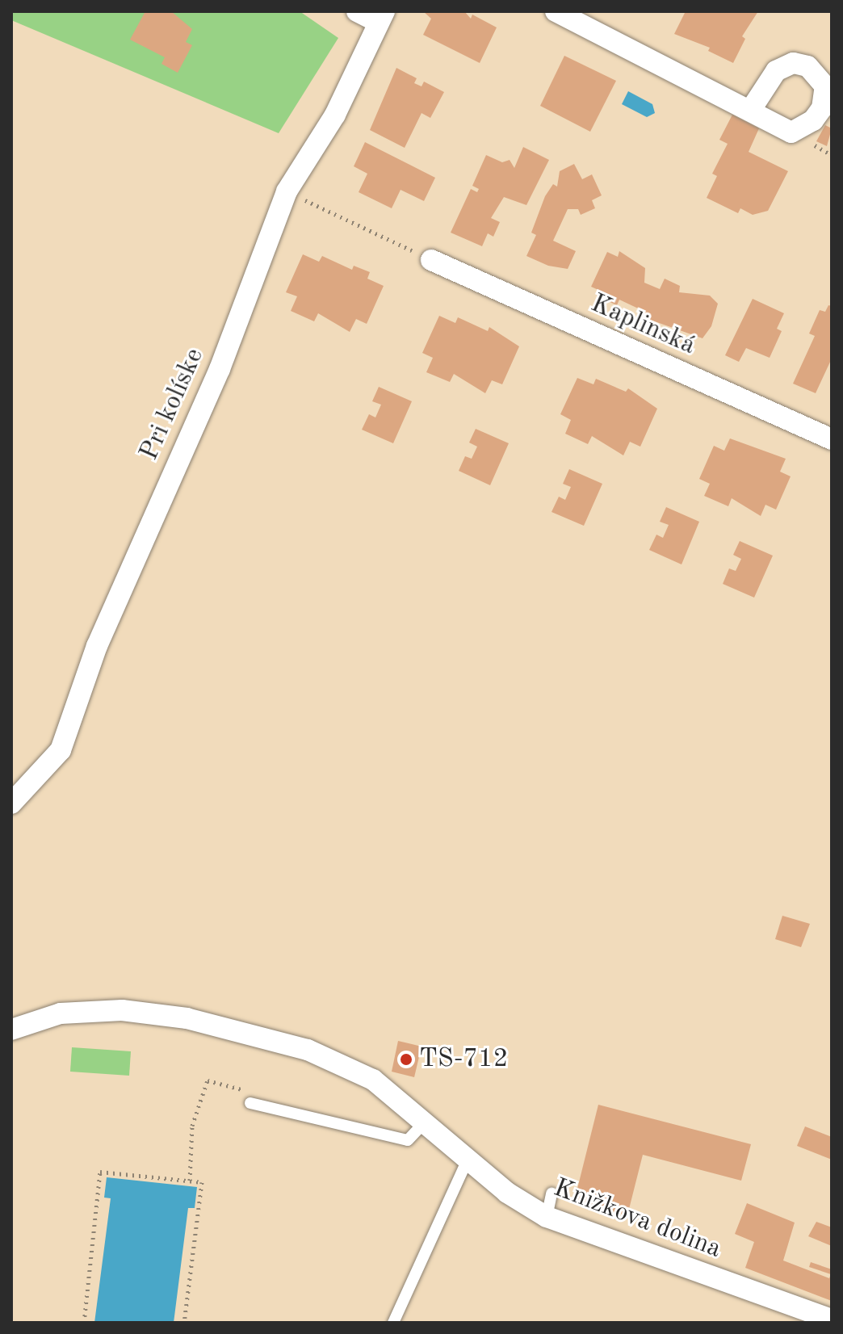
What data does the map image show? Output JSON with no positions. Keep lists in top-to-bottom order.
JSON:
{
  "streets": {
    "street": ["Kaplinská", "Pri kolíske", "Knižkova dolina"]
  },
  "places": ["TS-712"]
}
